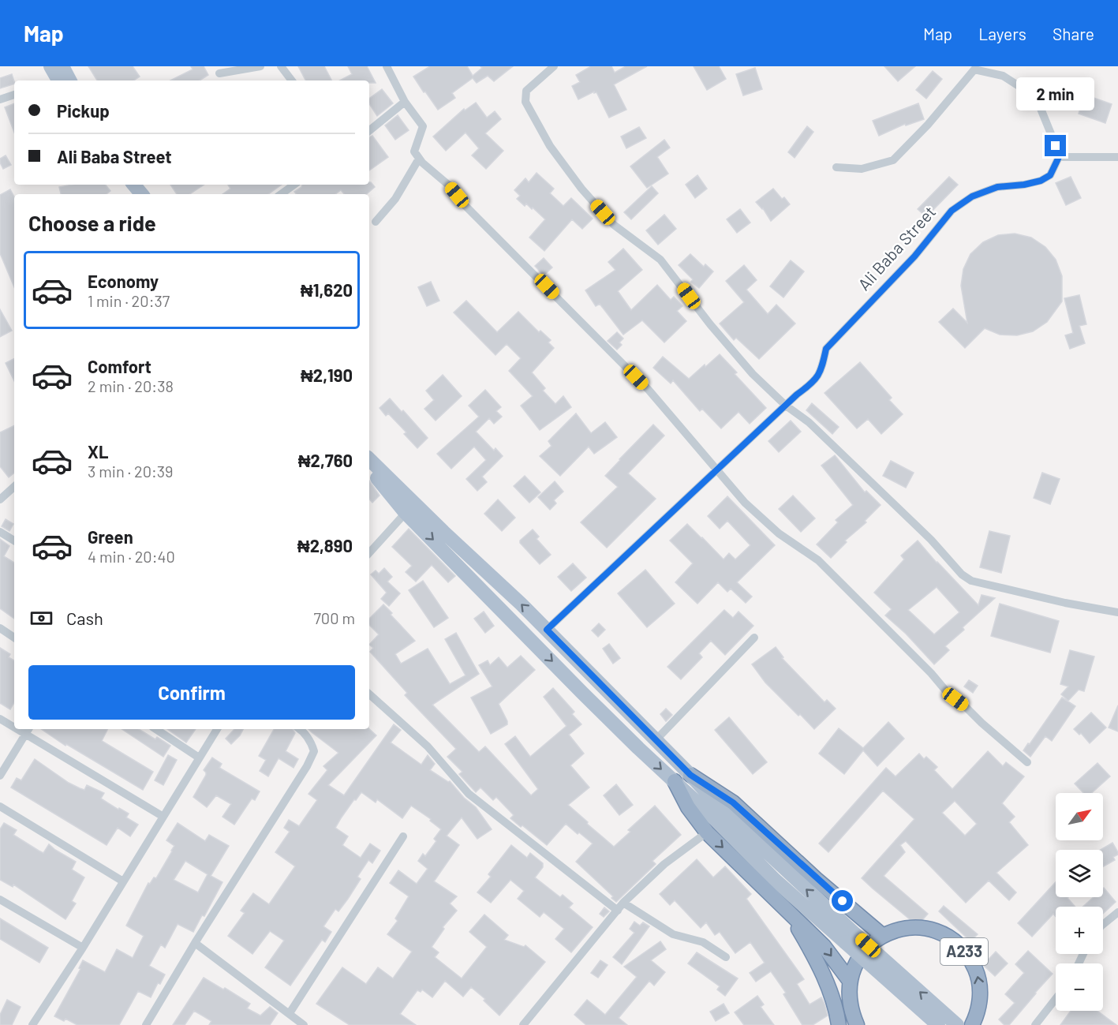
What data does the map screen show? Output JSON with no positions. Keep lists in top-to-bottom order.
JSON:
{
  "streets": {
    "highway": ["A233"],
    "street": ["Ali Baba Street"]
  },
  "north": "top right",
  "page": {
    "header": "Map",
    "nav": ["Map", "Layers", "Share"],
    "bubble": "2 min",
    "banner": ["Pickup", "Ali Baba Street"],
    "heading": "Choose a ride",
    "list": [
      {
        "name": "Economy",
        "note": "1 min · 20:37",
        "value": "₦1,620"
      },
      {
        "name": "Comfort",
        "note": "2 min · 20:38",
        "value": "₦2,190"
      },
      {
        "name": "XL",
        "note": "3 min · 20:39",
        "value": "₦2,760"
      },
      {
        "name": "Green",
        "note": "4 min · 20:40",
        "value": "₦2,890"
      }
    ],
    "pay": ["Cash", "700 m"],
    "buttons": "Confirm",
    "map_buttons": ["+", "−"]
  }
}
